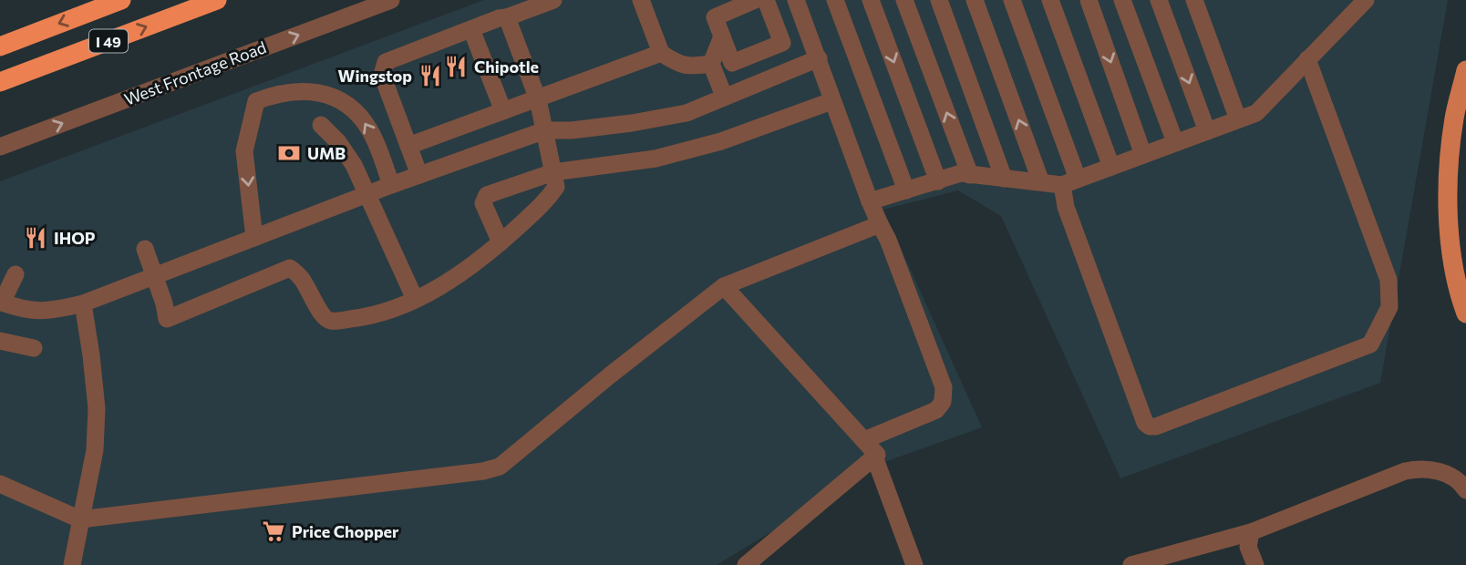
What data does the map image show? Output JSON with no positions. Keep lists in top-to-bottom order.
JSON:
{
  "streets": {
    "highway": ["I 49"],
    "street": ["West Frontage Road"]
  },
  "one_way": ["West Frontage Road"],
  "places": {
    "restaurant": ["Chipotle", "Wingstop", "IHOP"],
    "bank": ["UMB"],
    "supermarket": ["Price Chopper"]
  }
}
